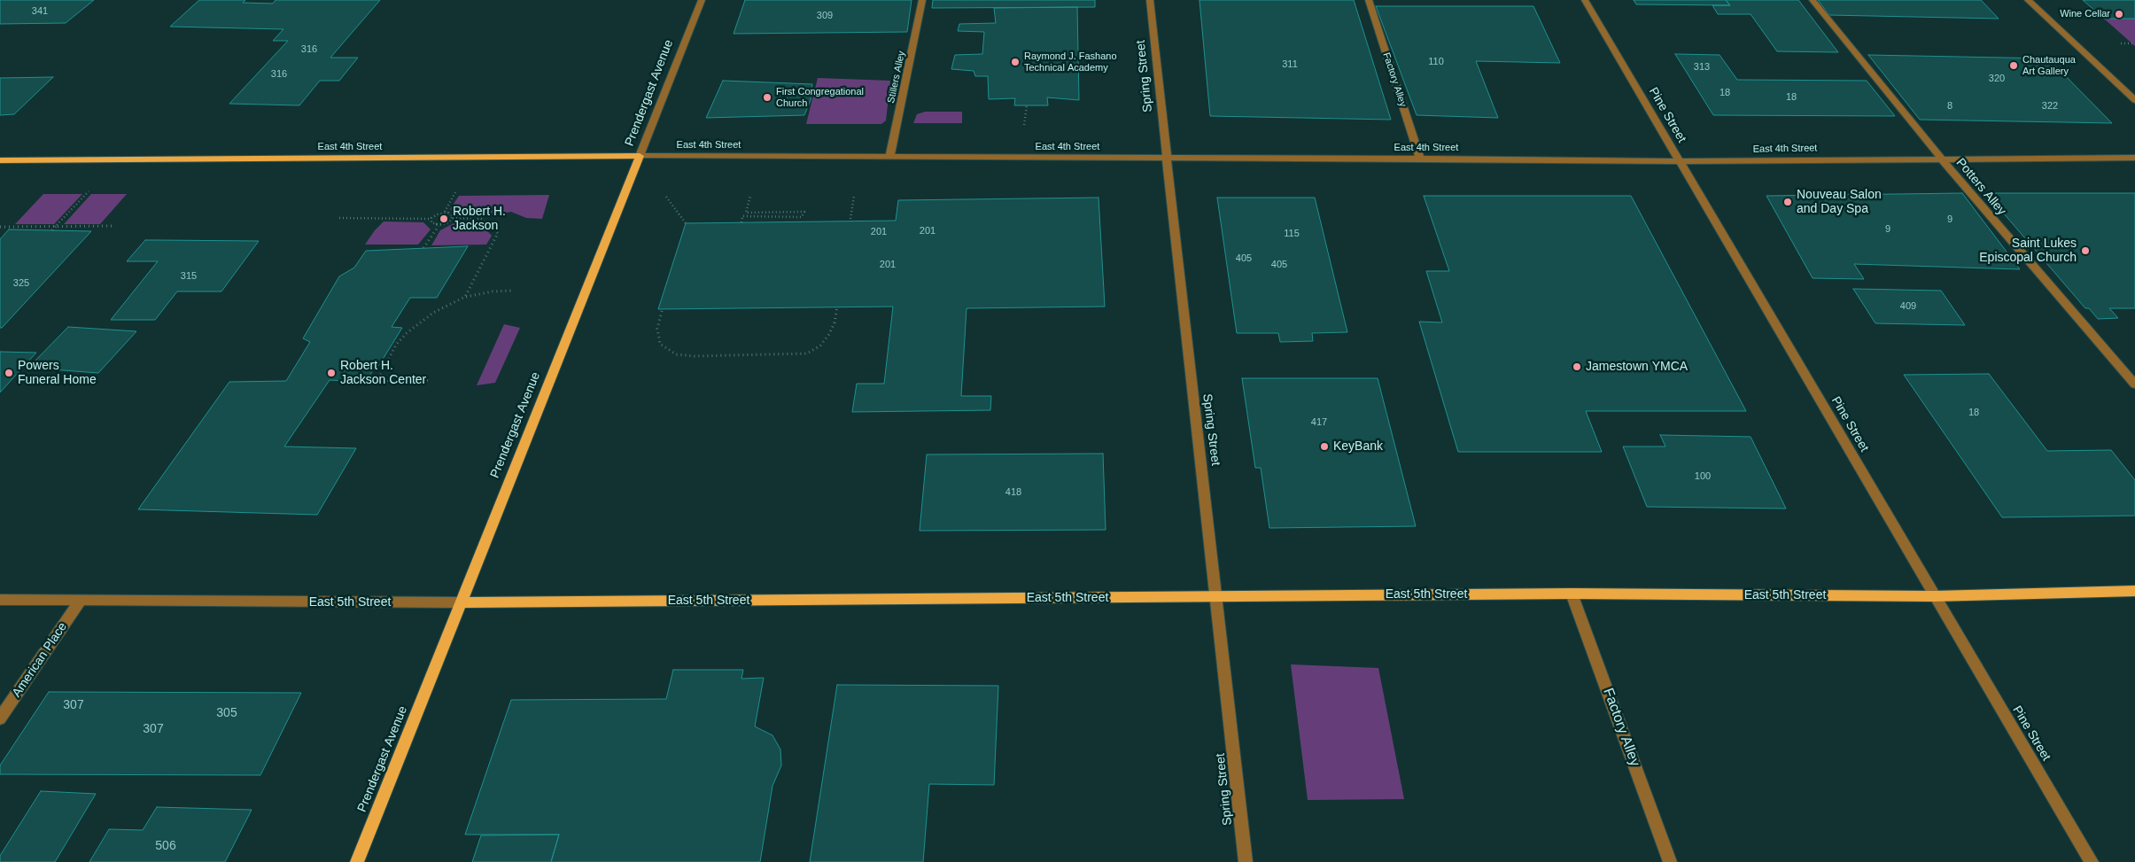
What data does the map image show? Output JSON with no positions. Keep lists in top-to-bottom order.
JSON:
{
  "streets": {
    "main road": ["Prendergast Avenue", "East 4th Street", "East 5th Street"],
    "street": [
      "Spring Street",
      "Stillers Alley",
      "Factory Alley",
      "Pine Street",
      "Potters Alley",
      "American Place"
    ]
  },
  "crossings": [
    ["Spring Street", "East 4th Street"],
    ["Spring Street", "East 5th Street"],
    ["Stillers Alley", "East 4th Street"],
    ["Factory Alley", "East 4th Street"],
    ["Factory Alley", "East 5th Street"],
    ["Prendergast Avenue", "East 4th Street"],
    ["Prendergast Avenue", "East 5th Street"],
    ["Pine Street", "East 4th Street"],
    ["Pine Street", "East 5th Street"],
    ["East 4th Street", "Potters Alley"],
    ["East 5th Street", "American Place"]
  ],
  "places": [
    "Wine Cellar",
    "Raymond J. Fashano Technical Academy",
    "Chautauqua Art Gallery",
    "First Congregational Church",
    "Nouveau Salon and Day Spa",
    "Robert H. Jackson",
    "Saint Lukes Episcopal Church",
    "Jamestown YMCA",
    "Powers Funeral Home",
    "Robert H. Jackson Center",
    "KeyBank"
  ],
  "house_numbers": [
    "341",
    "309",
    "316",
    "110",
    "311",
    "313",
    "316",
    "320",
    "18",
    "18",
    "8",
    "322",
    "9",
    "9",
    "201",
    "201",
    "115",
    "405",
    "201",
    "405",
    "315",
    "325",
    "409",
    "18",
    "417",
    "100",
    "418",
    "307",
    "305",
    "307",
    "506"
  ]
}
